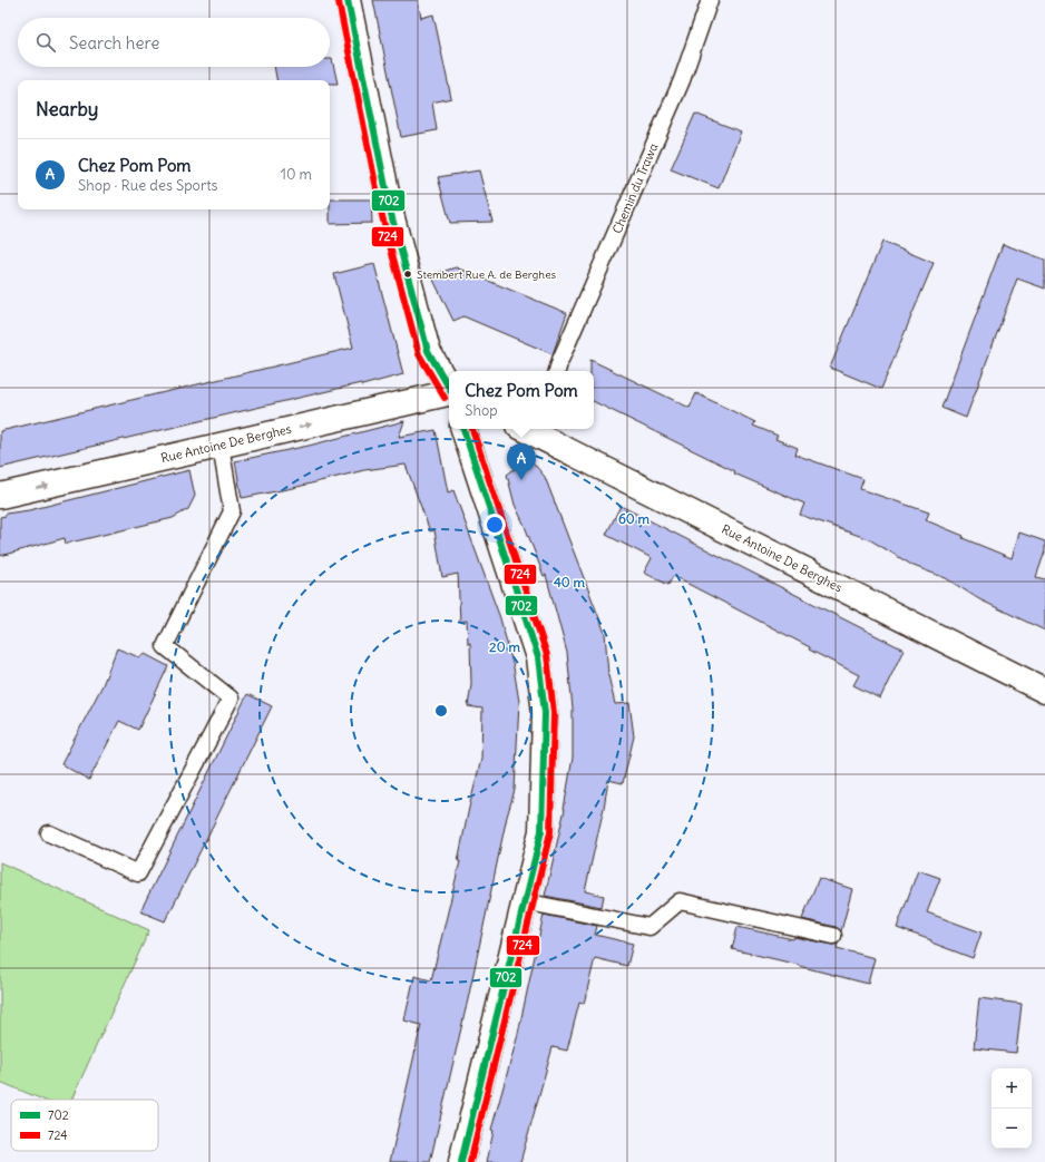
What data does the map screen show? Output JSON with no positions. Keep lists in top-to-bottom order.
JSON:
{
  "streets": {
    "street": ["Rue Antoine De Berghes"],
    "lane": ["Chemin du Trawa"]
  },
  "one_way": ["Rue Antoine De Berghes"],
  "places": ["Stembert Rue A. de Berghes"],
  "lines": ["transit line 702", "transit line 724"],
  "legend": ["702", "724"],
  "page": {
    "search": "Search here",
    "heading": "Nearby",
    "list": [
      {
        "mark": "A",
        "name": "Chez Pom Pom",
        "note": "Shop · Rue des Sports",
        "value": "10 m"
      }
    ],
    "popup": ["Chez Pom Pom", "Shop"],
    "pins": "A",
    "map_buttons": ["+", "−"]
  },
  "rings": ["60 m", "40 m", "20 m"]
}
